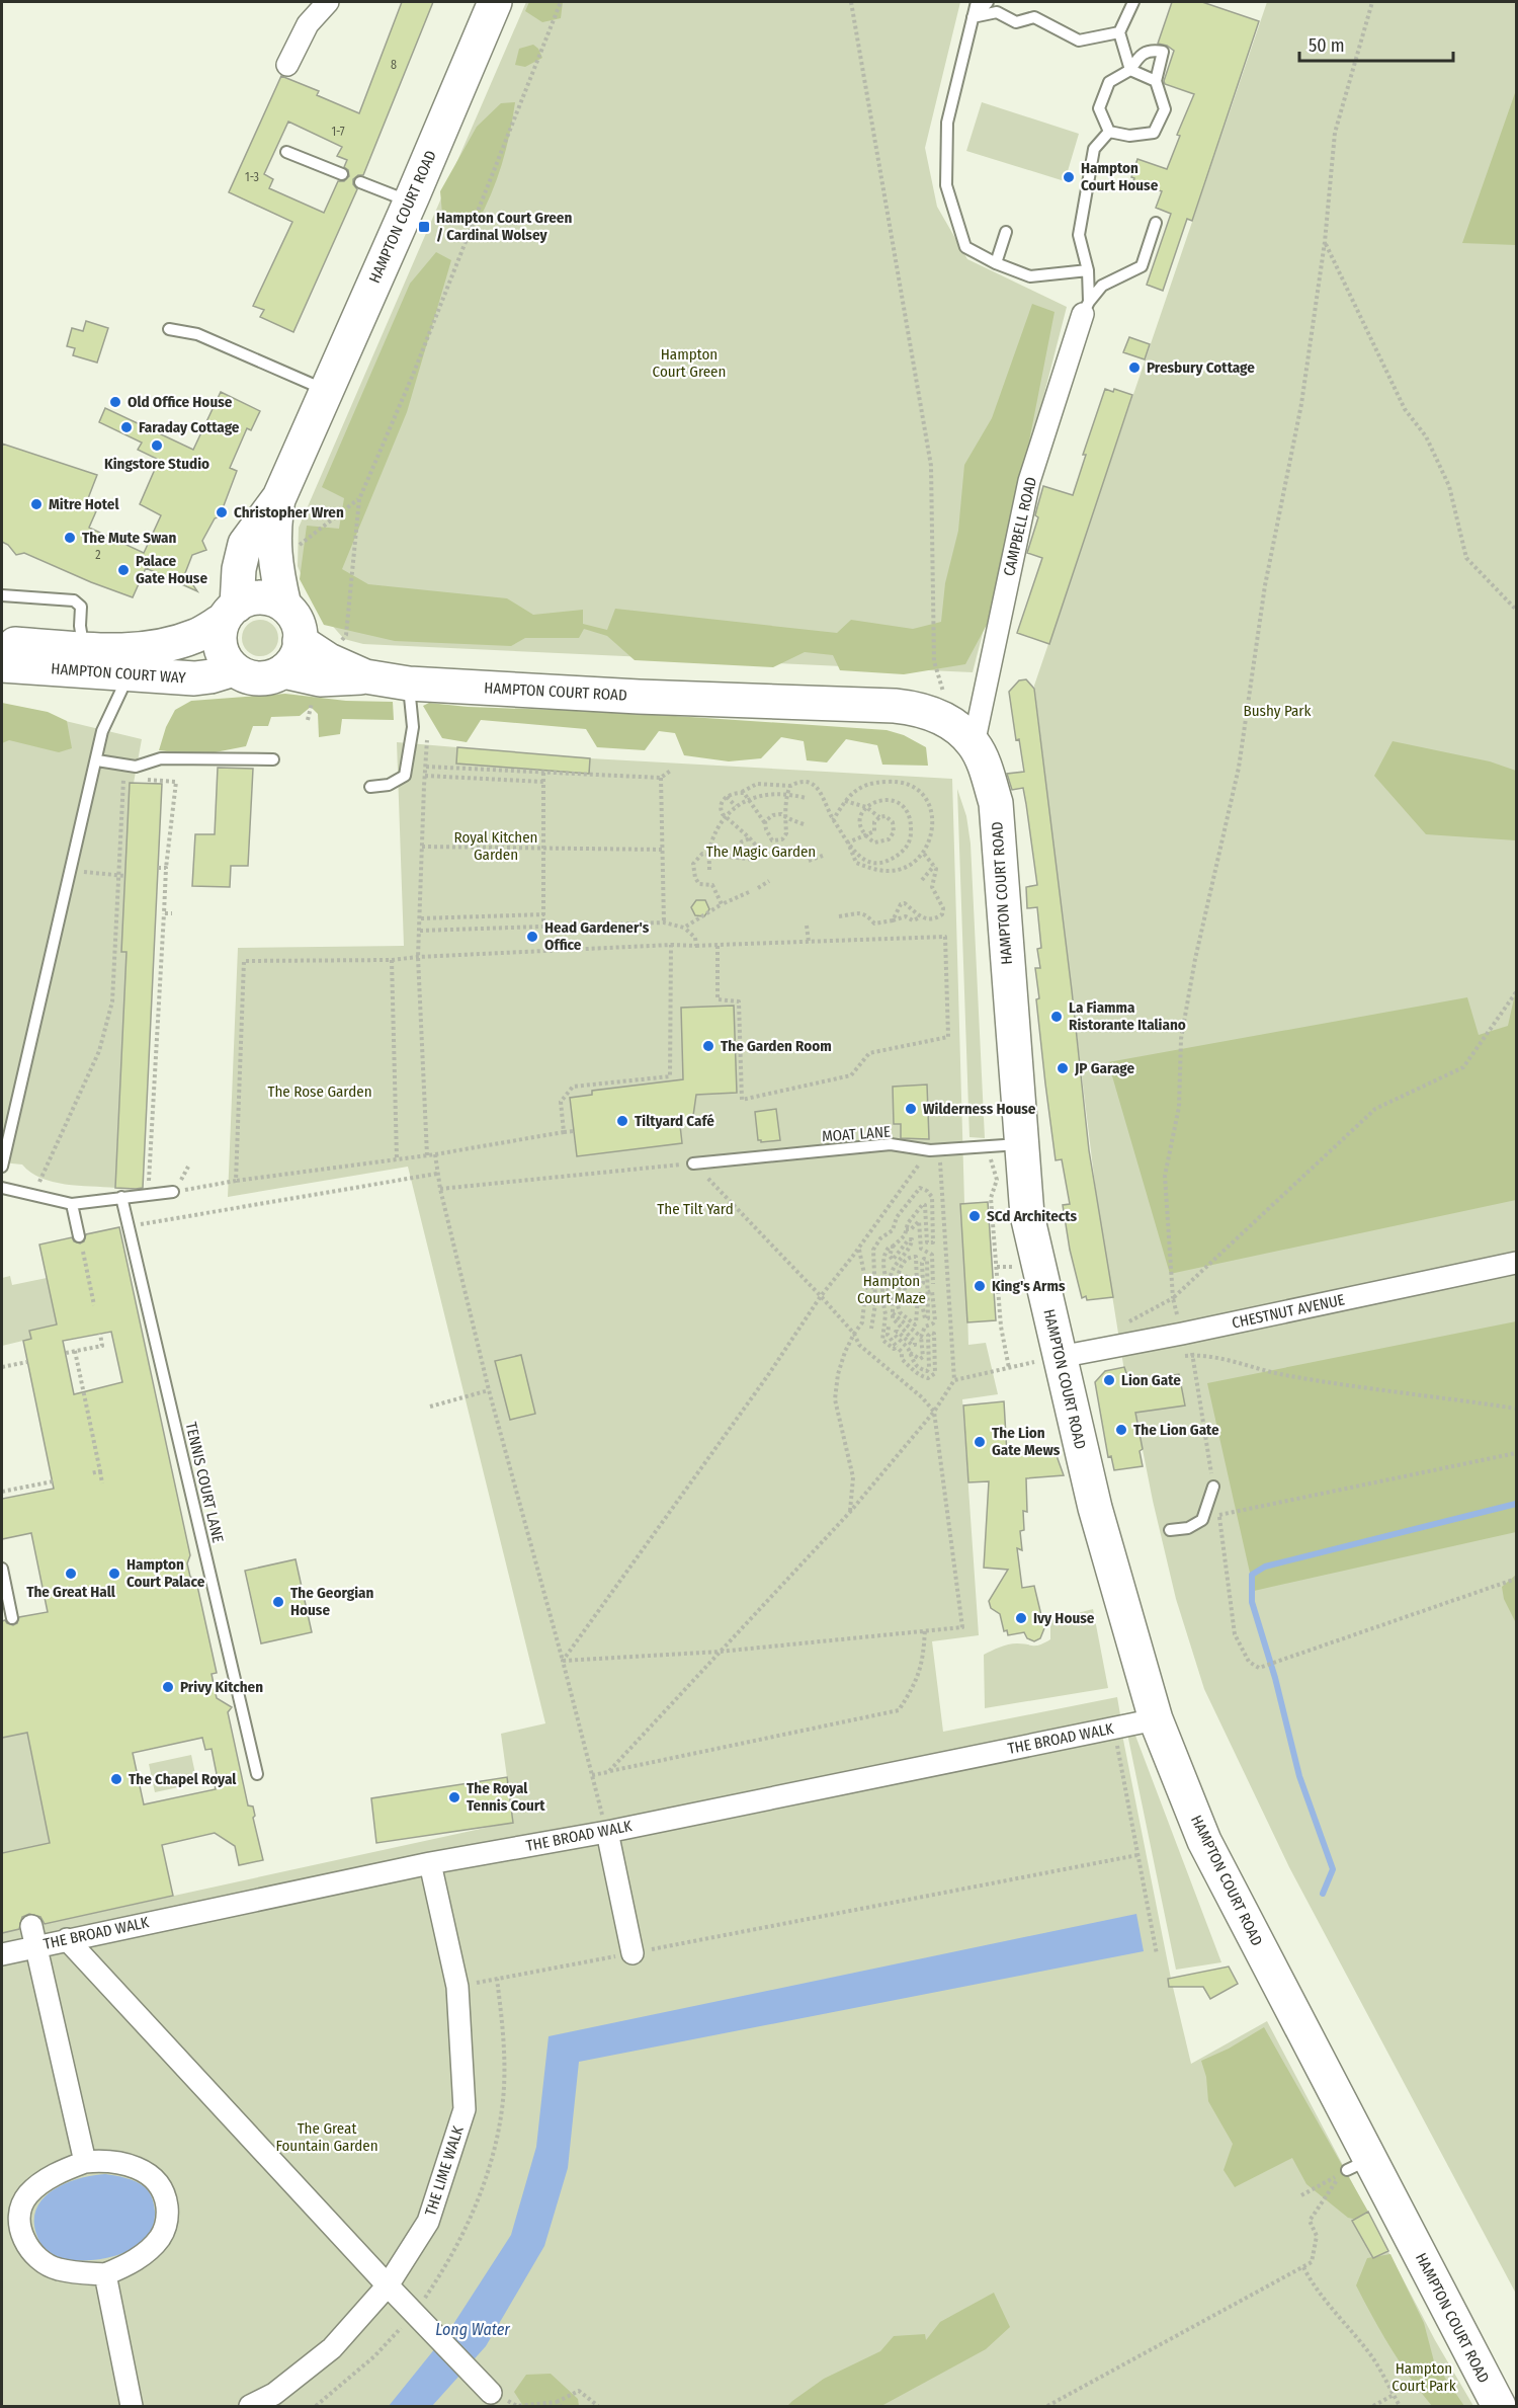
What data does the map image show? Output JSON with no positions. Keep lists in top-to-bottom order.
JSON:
{
  "streets": {
    "main road": ["HAMPTON COURT ROAD", "HAMPTON COURT WAY"],
    "street": [
      "CAMPBELL ROAD",
      "CHESTNUT AVENUE",
      "THE BROAD WALK",
      "THE LIME WALK"
    ],
    "lane": ["MOAT LANE", "TENNIS COURT LANE"]
  },
  "crossings": [
    ["HAMPTON COURT ROAD", "CAMPBELL ROAD"],
    ["HAMPTON COURT ROAD", "HAMPTON COURT WAY"],
    ["HAMPTON COURT ROAD", "MOAT LANE"],
    ["HAMPTON COURT ROAD", "CHESTNUT AVENUE"],
    ["HAMPTON COURT ROAD", "THE BROAD WALK"],
    ["THE BROAD WALK", "THE LIME WALK"]
  ],
  "water": ["Long Water"],
  "parks": [
    "Hampton Court Green",
    "Bushy Park",
    "Royal Kitchen Garden",
    "The Magic Garden",
    "The Rose Garden",
    "The Tilt Yard",
    "Hampton Court Maze",
    "The Great Fountain Garden",
    "Hampton Court Park"
  ],
  "places": {
    "other": [
      "Hampton Court House",
      "Presbury Cottage",
      "Old Office House",
      "Faraday Cottage",
      "Kingstore Studio",
      "Mitre Hotel",
      "Christopher Wren",
      "The Mute Swan",
      "Palace Gate House",
      "Head Gardener's Office",
      "La Fiamma Ristorante Italiano",
      "The Garden Room",
      "JP Garage",
      "Wilderness House",
      "Tiltyard Café",
      "SCd Architects",
      "King's Arms",
      "Lion Gate",
      "The Lion Gate",
      "The Lion Gate Mews",
      "The Great Hall",
      "Hampton Court Palace",
      "The Georgian House",
      "Ivy House",
      "Privy Kitchen",
      "The Chapel Royal",
      "The Royal Tennis Court"
    ],
    "transit": ["Hampton Court Green / Cardinal Wolsey"]
  },
  "house_numbers": [
    "8",
    "1-7",
    "1-3",
    "2"
  ],
  "scale_bar": "50 m"
}
